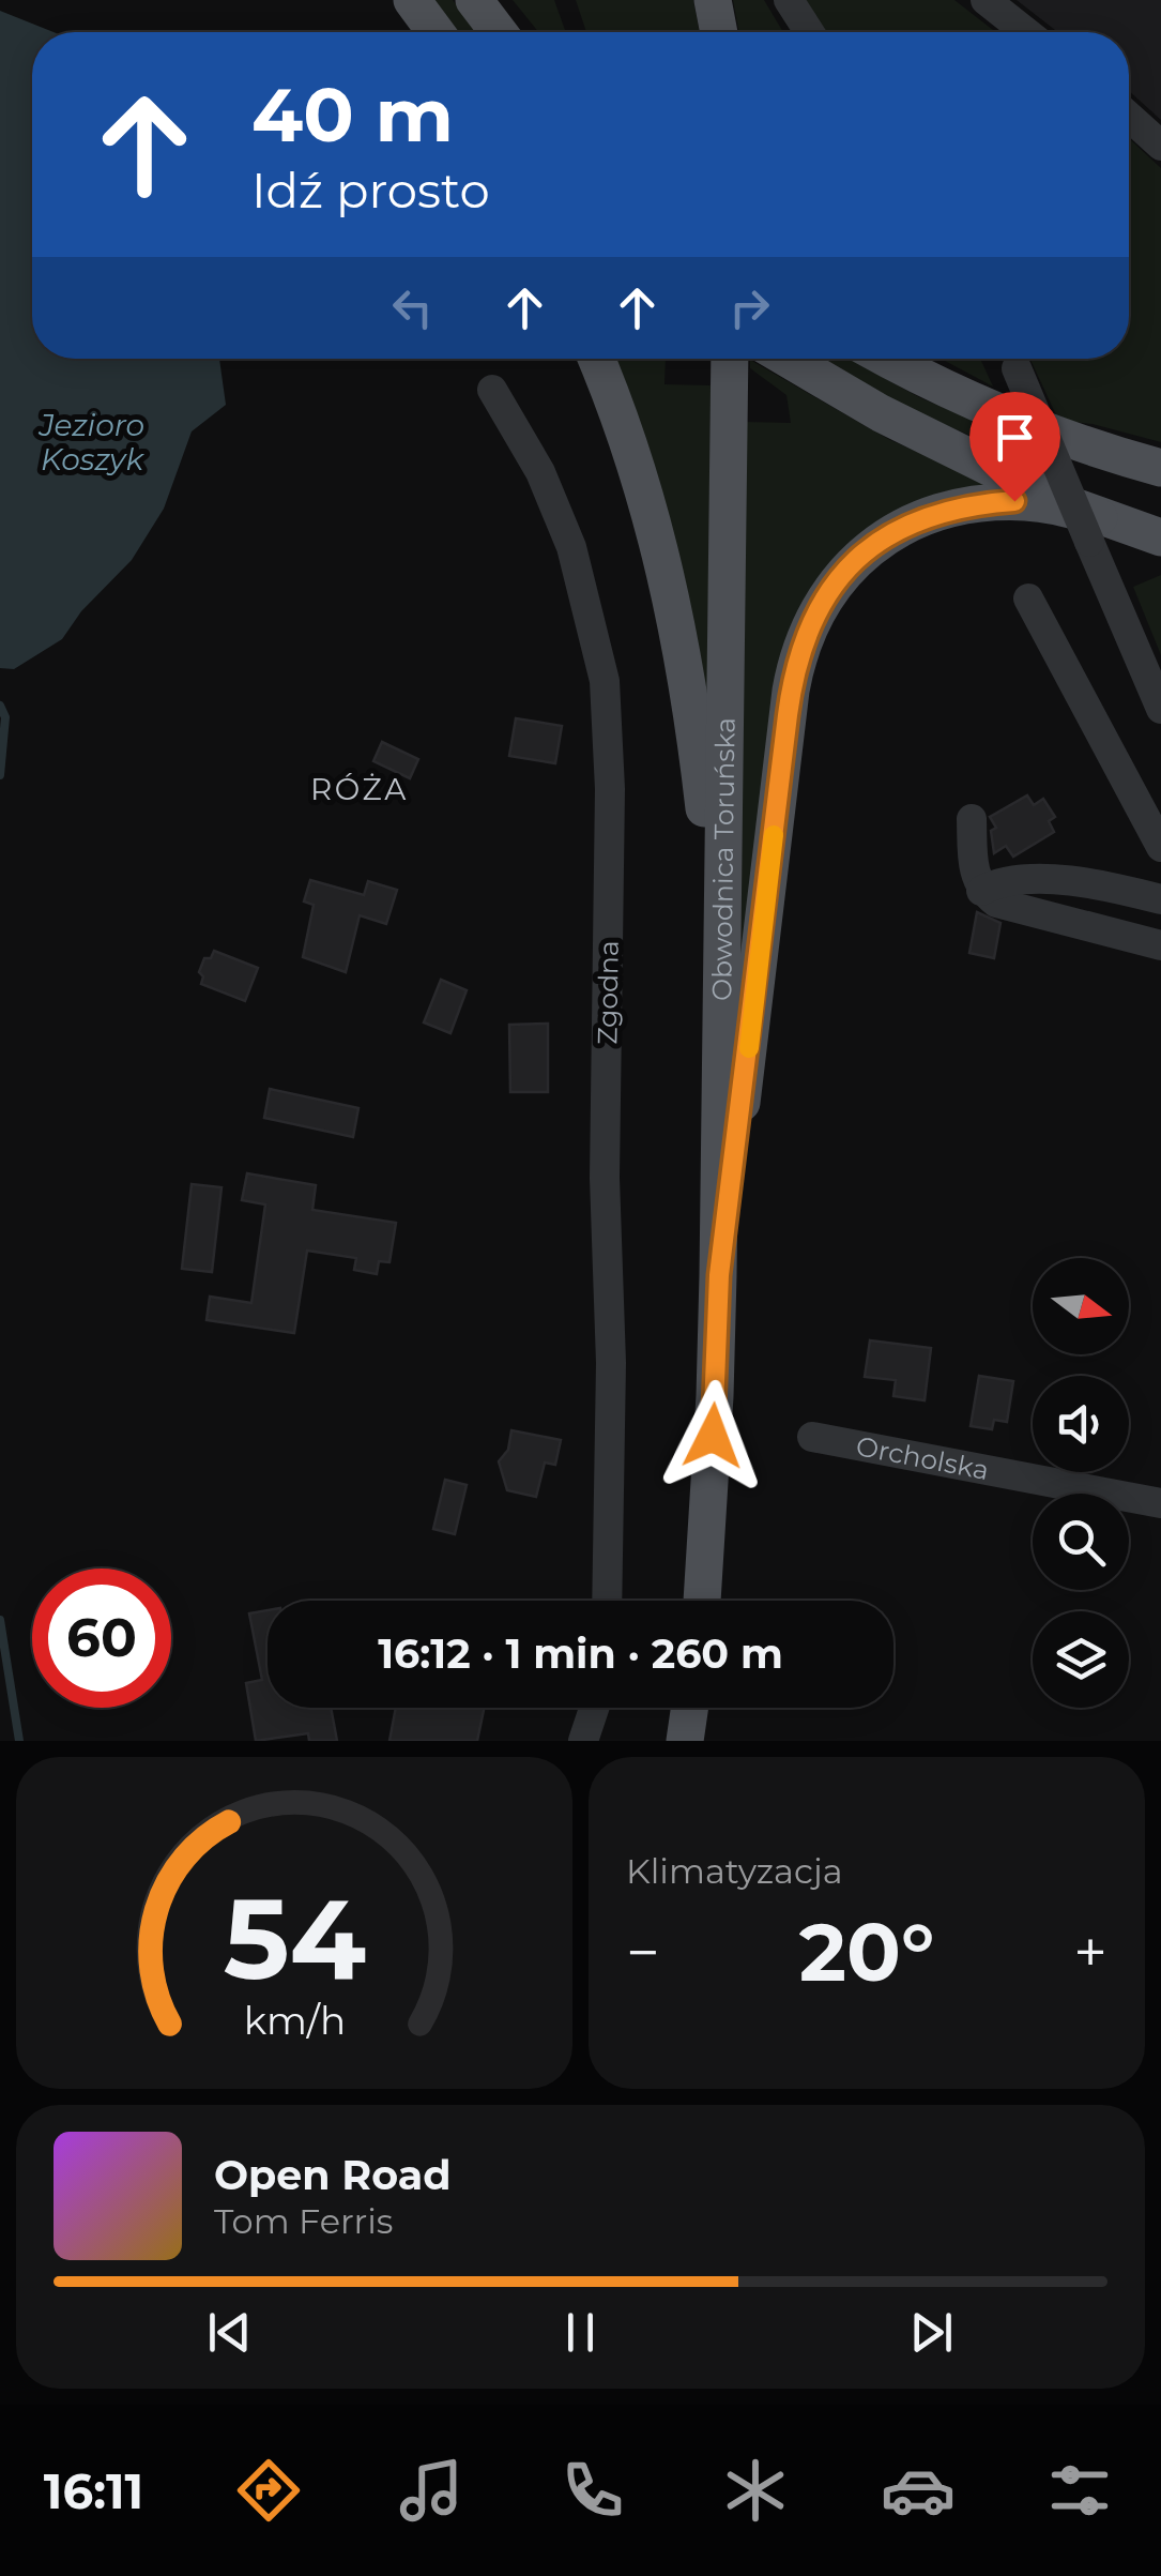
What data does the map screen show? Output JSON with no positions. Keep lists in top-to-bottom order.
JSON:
{
  "streets": {
    "main road": ["Obwodnica Toruńska"],
    "street": ["Zgodna", "Orcholska"]
  },
  "districts": ["RÓŻA"],
  "water": ["Jezioro Koszyk"],
  "north": "right",
  "page": {
    "turn": ["40 m", "Idź prosto"],
    "limit": "60",
    "trip": "16:12 · 1 min · 260 m",
    "tile": "Klimatyzacja",
    "heat": ["−", "20°", "+"],
    "song": ["Open Road", "Tom Ferris"],
    "tabs": "16:11",
    "gauge": ["54", "km/h"]
  }
}
